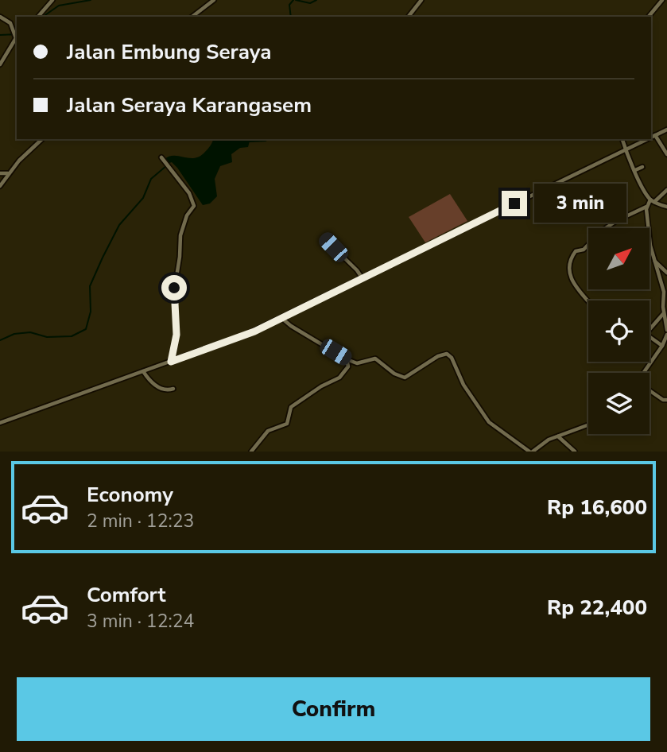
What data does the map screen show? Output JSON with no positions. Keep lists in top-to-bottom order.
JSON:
{
  "north": "top right",
  "page": {
    "banner": ["Jalan Embung Seraya", "Jalan Seraya Karangasem"],
    "bubble": "3 min",
    "list": [
      {
        "name": "Economy",
        "note": "2 min · 12:23",
        "value": "Rp 16,600"
      },
      {
        "name": "Comfort",
        "note": "3 min · 12:24",
        "value": "Rp 22,400"
      }
    ],
    "buttons": "Confirm"
  }
}
